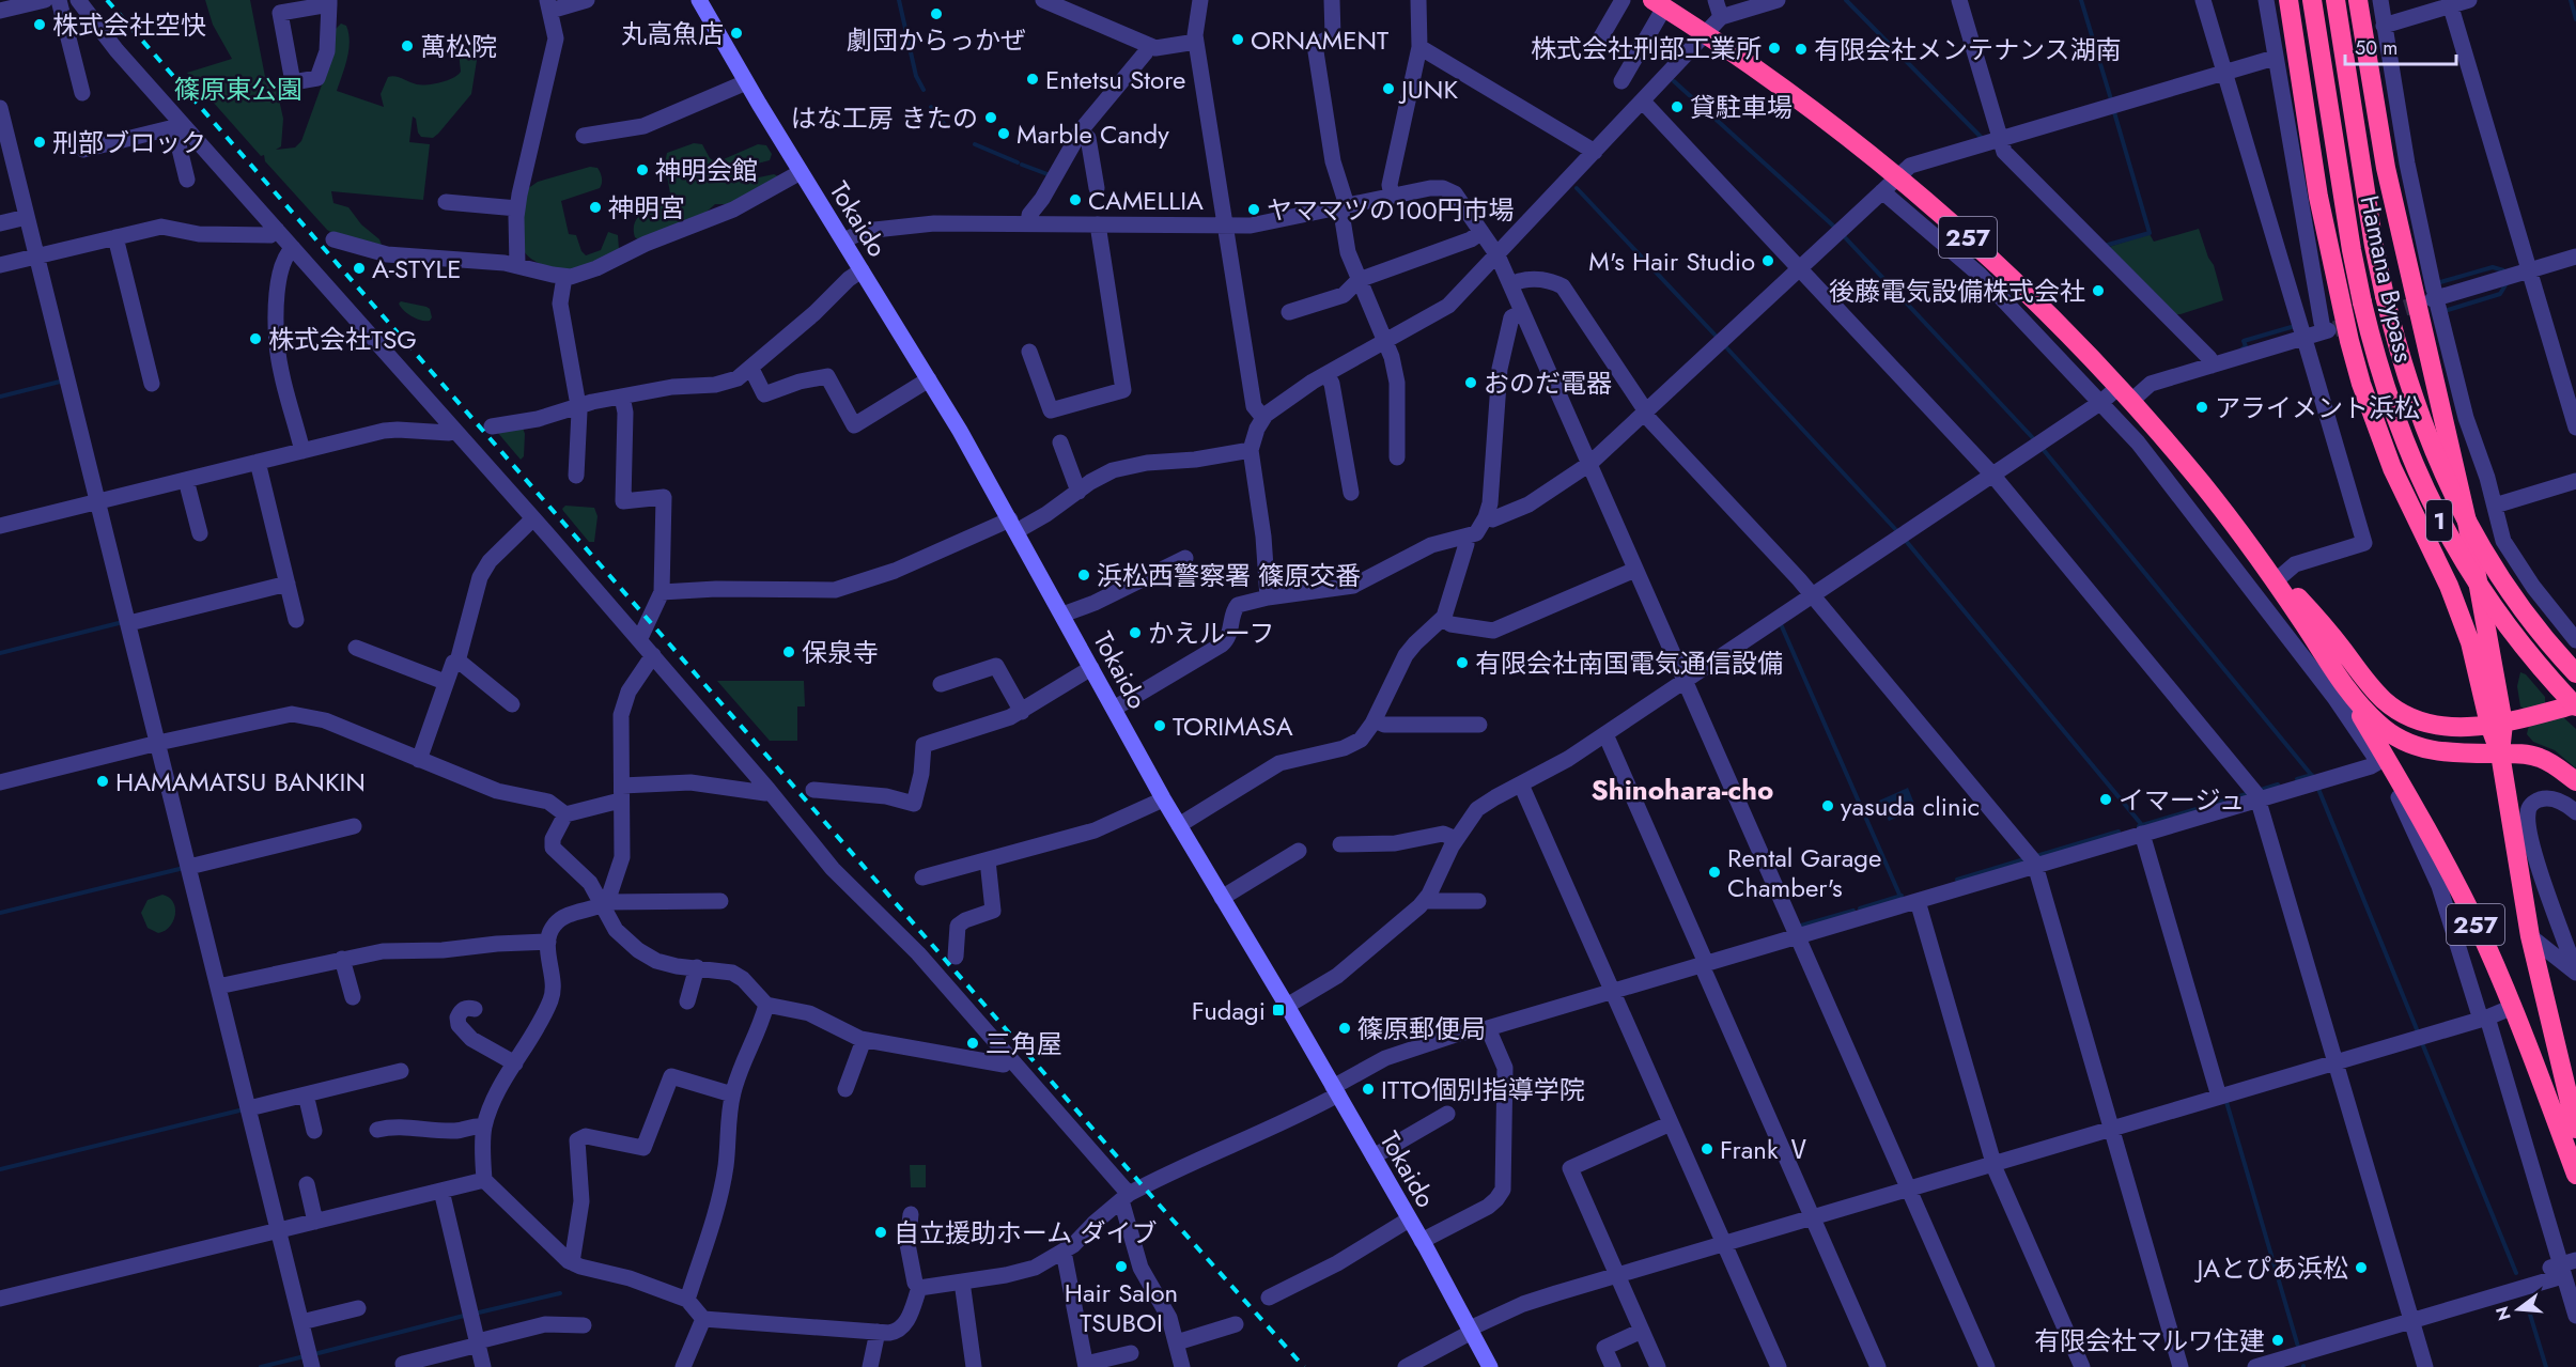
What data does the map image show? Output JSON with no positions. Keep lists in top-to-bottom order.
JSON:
{
  "streets": {
    "highway": ["257", "Hamana Bypass", "1"],
    "main road": ["Tokaido"]
  },
  "districts": ["Shinohara-cho"],
  "parks": ["篠原東公園"],
  "places": {
    "other": [
      "劇団からっかぜ",
      "株式会社空快",
      "丸高魚店",
      "ORNAMENT",
      "萬松院",
      "株式会社刑部工業所",
      "有限会社メンテナンス湖南",
      "Entetsu Store",
      "JUNK",
      "貸駐車場",
      "はな工房 きたの",
      "Marble Candy",
      "刑部ブロック",
      "神明会館",
      "CAMELLIA",
      "神明宮",
      "ヤママツの100円市場",
      "M's Hair Studio",
      "A-STYLE",
      "後藤電気設備株式会社",
      "株式会社TSG",
      "おのだ電器",
      "アライメント浜松",
      "浜松西警察署 篠原交番",
      "かえルーフ",
      "保泉寺",
      "有限会社南国電気通信設備",
      "TORIMASA",
      "HAMAMATSU BANKIN",
      "イマージュ",
      "yasuda clinic",
      "Rental Garage Chamber's",
      "篠原郵便局",
      "三角屋",
      "ITTO個別指導学院",
      "Frank Ⅴ",
      "自立援助ホーム ダイブ",
      "Hair Salon TSUBOI",
      "JAとぴあ浜松",
      "有限会社マルワ住建"
    ],
    "transit": ["Fudagi"]
  },
  "scale_bar": "50 m",
  "north": "left"
}
